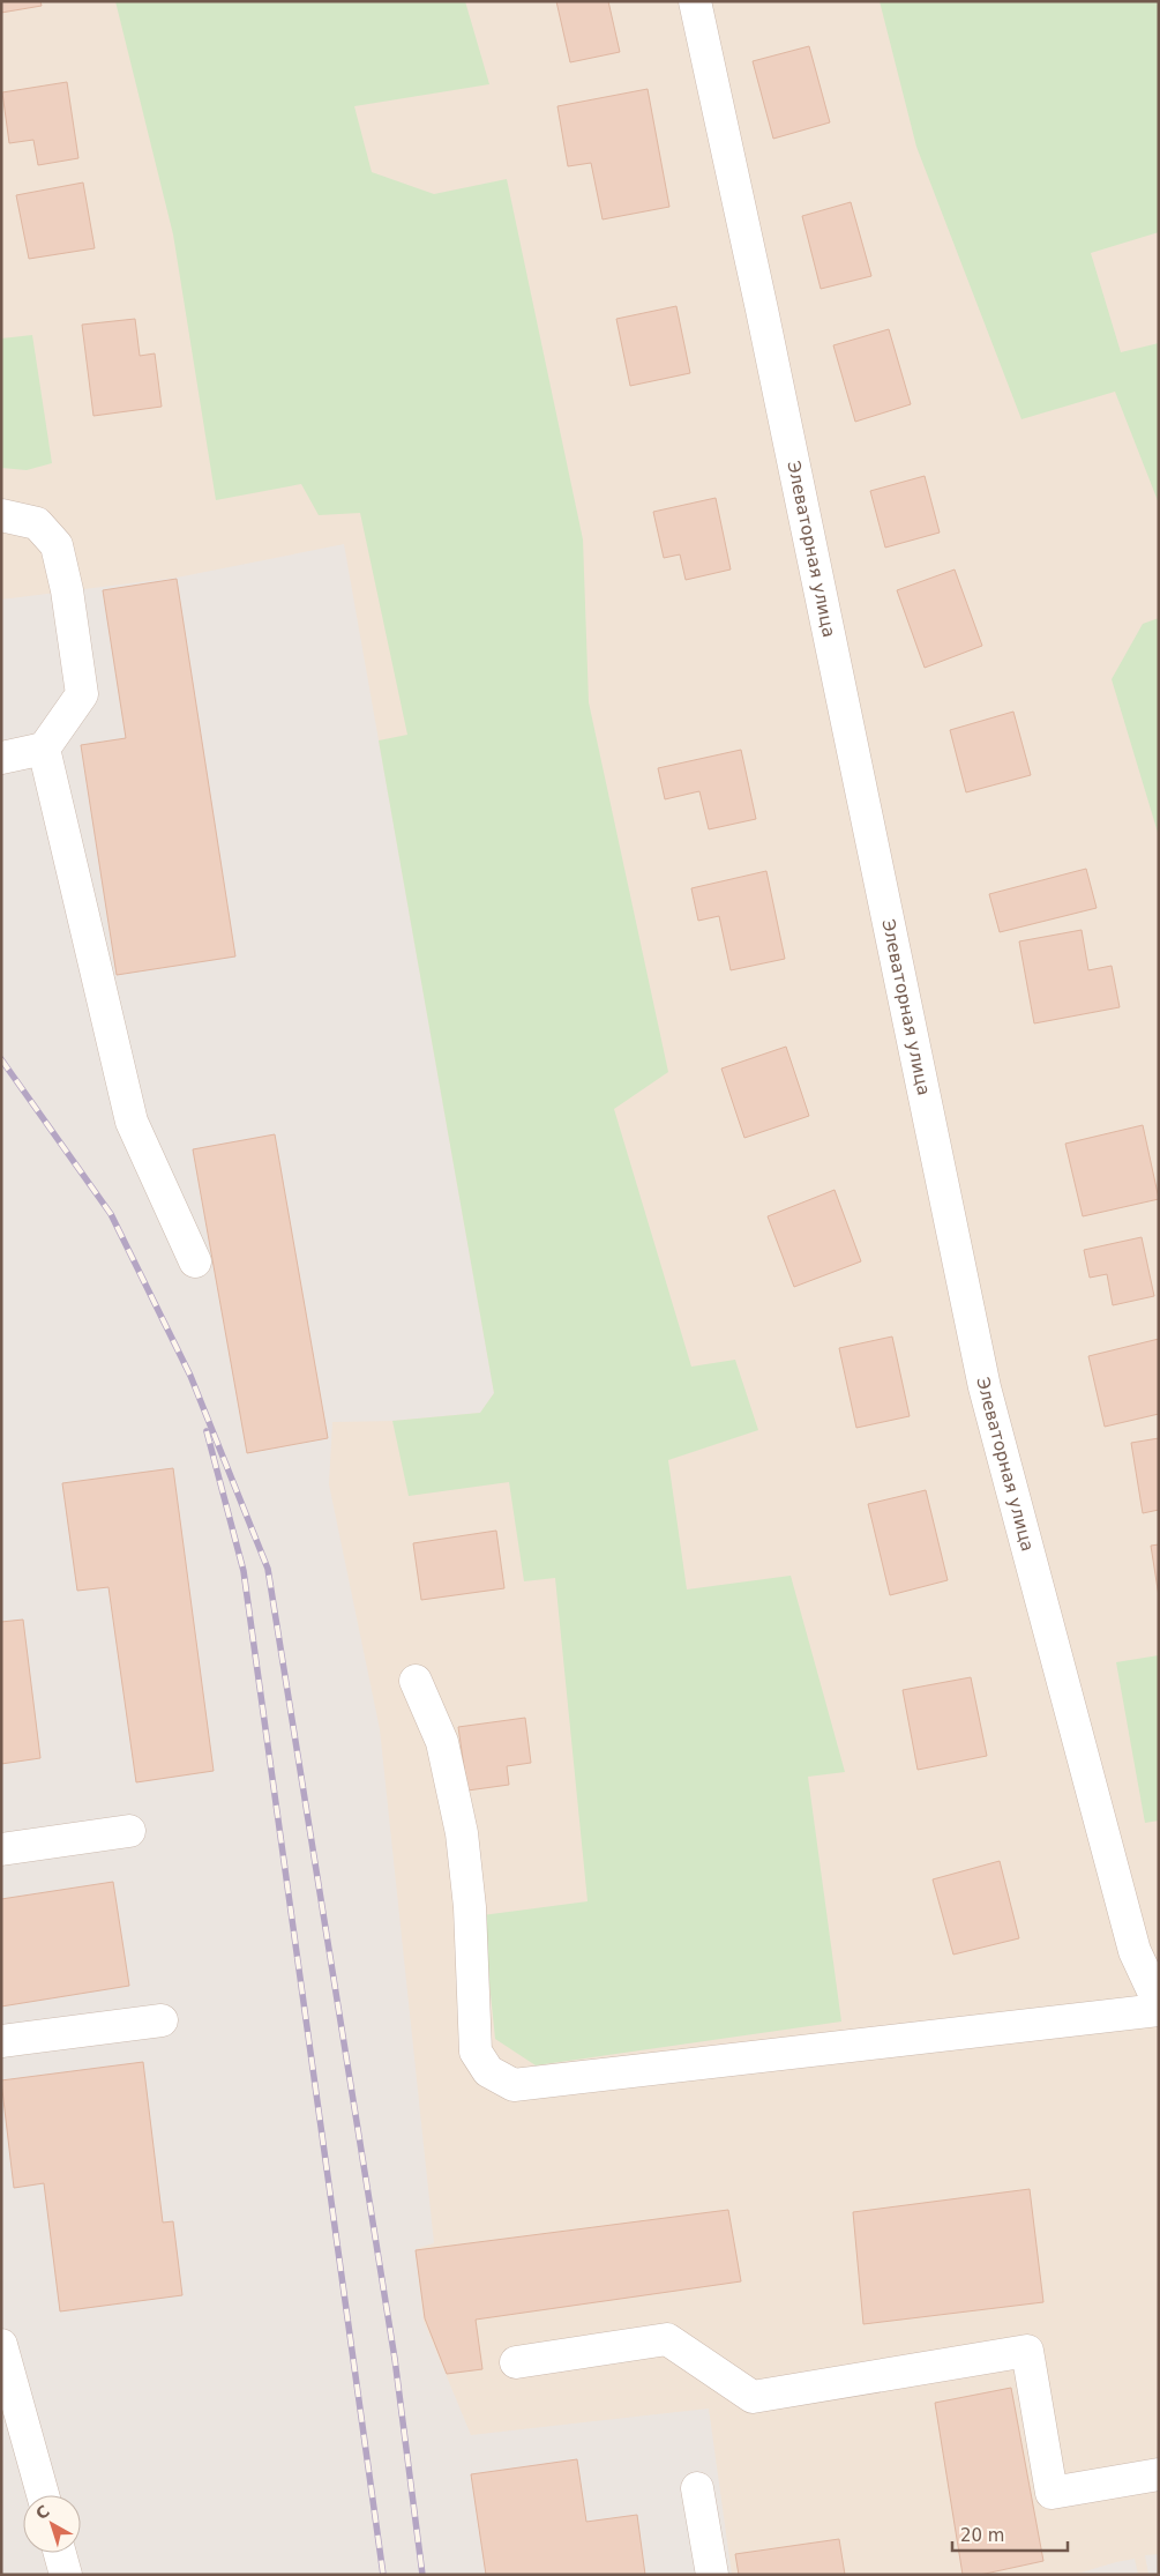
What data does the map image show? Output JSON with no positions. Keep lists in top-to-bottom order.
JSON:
{
  "streets": {
    "street": ["Элеваторная улица"]
  },
  "scale_bar": "20 m",
  "north": "top left"
}
